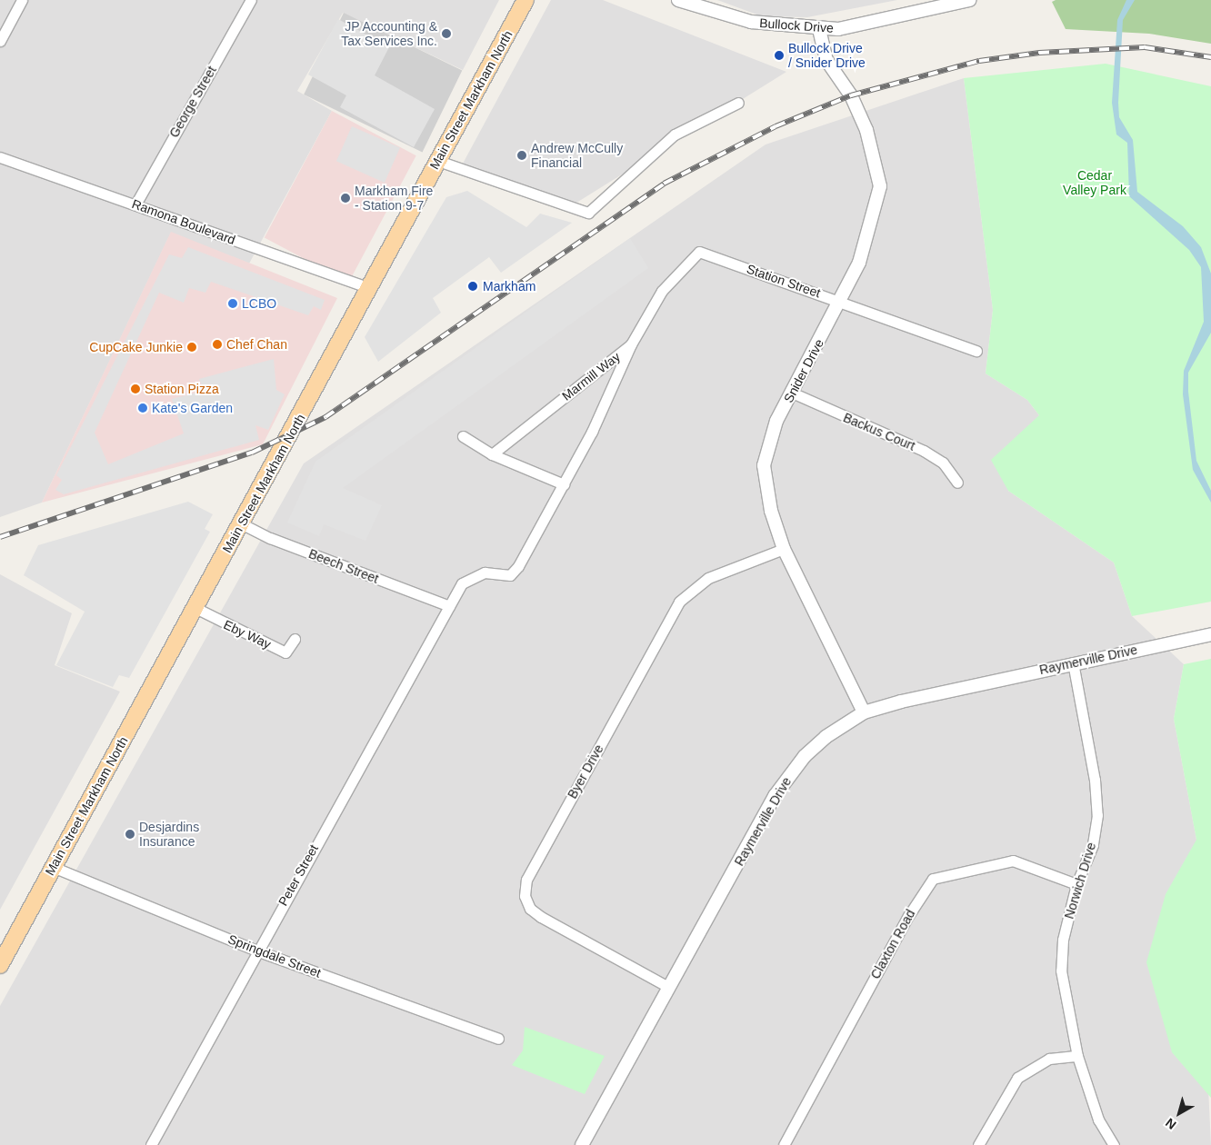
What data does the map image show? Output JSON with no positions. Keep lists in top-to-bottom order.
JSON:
{
  "streets": {
    "main road": ["Main Street Markham North"],
    "street": [
      "Bullock Drive",
      "George Street",
      "Ramona Boulevard",
      "Station Street",
      "Snider Drive",
      "Marmill Way",
      "Backus Court",
      "Beech Street",
      "Eby Way",
      "Raymerville Drive",
      "Byer Drive",
      "Peter Street",
      "Norwich Drive",
      "Claxton Road",
      "Springdale Street"
    ]
  },
  "crossings": [
    ["Bullock Drive", "Snider Drive"],
    ["Main Street Markham North", "Ramona Boulevard"],
    ["Main Street Markham North", "Beech Street"],
    ["Main Street Markham North", "Eby Way"],
    ["Main Street Markham North", "Springdale Street"],
    ["George Street", "Ramona Boulevard"],
    ["Station Street", "Snider Drive"],
    ["Station Street", "Marmill Way"],
    ["Snider Drive", "Backus Court"],
    ["Snider Drive", "Raymerville Drive"],
    ["Snider Drive", "Byer Drive"],
    ["Marmill Way", "Beech Street"],
    ["Marmill Way", "Peter Street"],
    ["Beech Street", "Peter Street"],
    ["Raymerville Drive", "Byer Drive"],
    ["Raymerville Drive", "Norwich Drive"],
    ["Peter Street", "Springdale Street"],
    ["Norwich Drive", "Claxton Road"]
  ],
  "parks": ["Cedar Valley Park"],
  "places": [
    "JP Accounting & Tax Services Inc.",
    "Bullock Drive / Snider Drive",
    "Andrew McCully Financial",
    "Markham Fire - Station 9-7",
    "Markham",
    "LCBO",
    "Chef Chan",
    "CupCake Junkie",
    "Station Pizza",
    "Kate's Garden",
    "Desjardins Insurance"
  ],
  "north": "bottom left"
}
